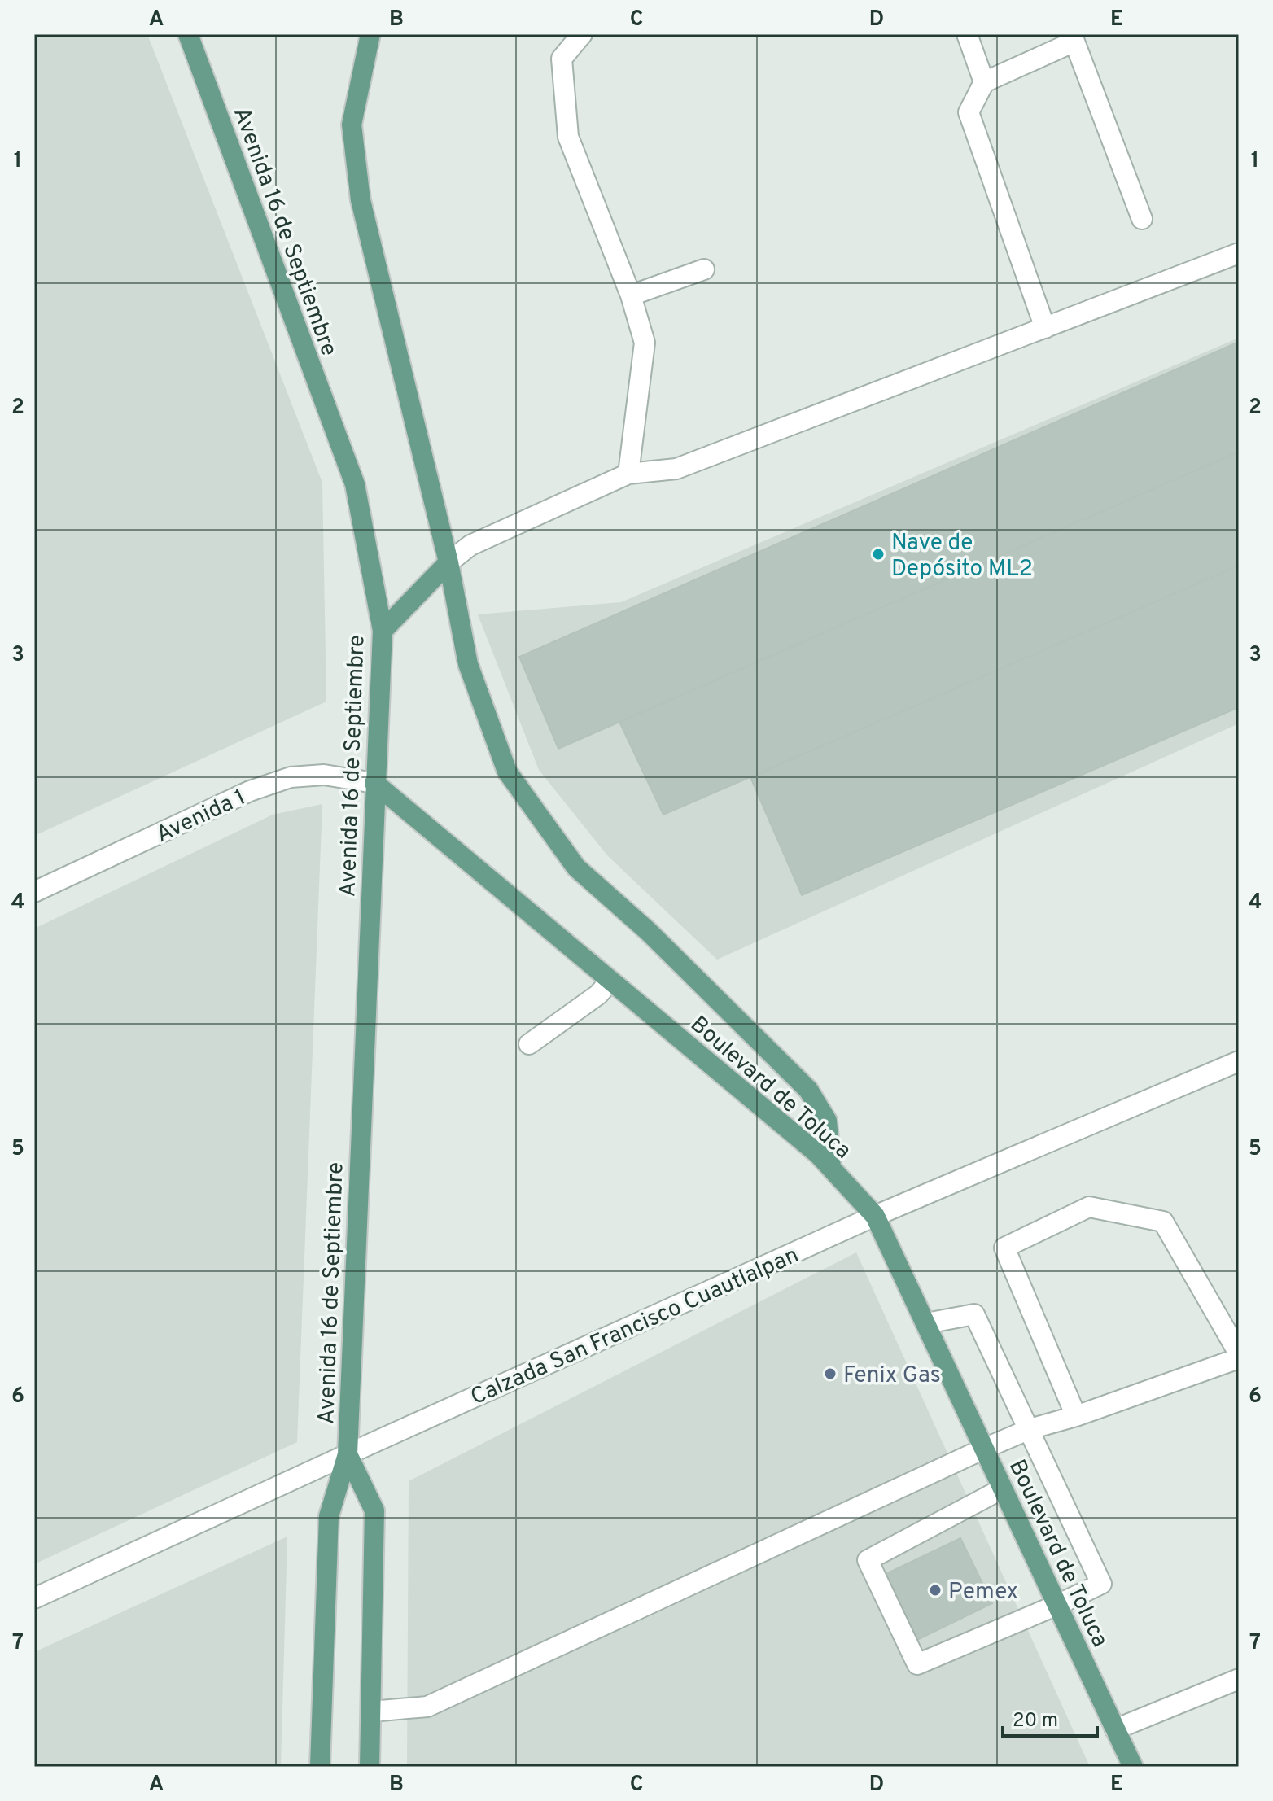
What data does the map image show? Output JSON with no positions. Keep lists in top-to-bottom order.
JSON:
{
  "streets": {
    "main road": ["Avenida 16 de Septiembre", "Boulevard de Toluca"],
    "street": ["Avenida 1", "Calzada San Francisco Cuautlalpan"]
  },
  "crossings": [
    ["Avenida 16 de Septiembre", "Avenida 1"],
    ["Avenida 16 de Septiembre", "Boulevard de Toluca"],
    ["Avenida 16 de Septiembre", "Calzada San Francisco Cuautlalpan"],
    ["Avenida 1", "Boulevard de Toluca"],
    ["Boulevard de Toluca", "Calzada San Francisco Cuautlalpan"]
  ],
  "places": ["Nave de Depósito ML2", "Fenix Gas", "Pemex"],
  "scale_bar": "20 m",
  "grid": {
    "columns": [
      "A",
      "B",
      "C",
      "D",
      "E"
    ],
    "rows": [
      "1",
      "2",
      "3",
      "4",
      "5",
      "6",
      "7"
    ]
  }
}
